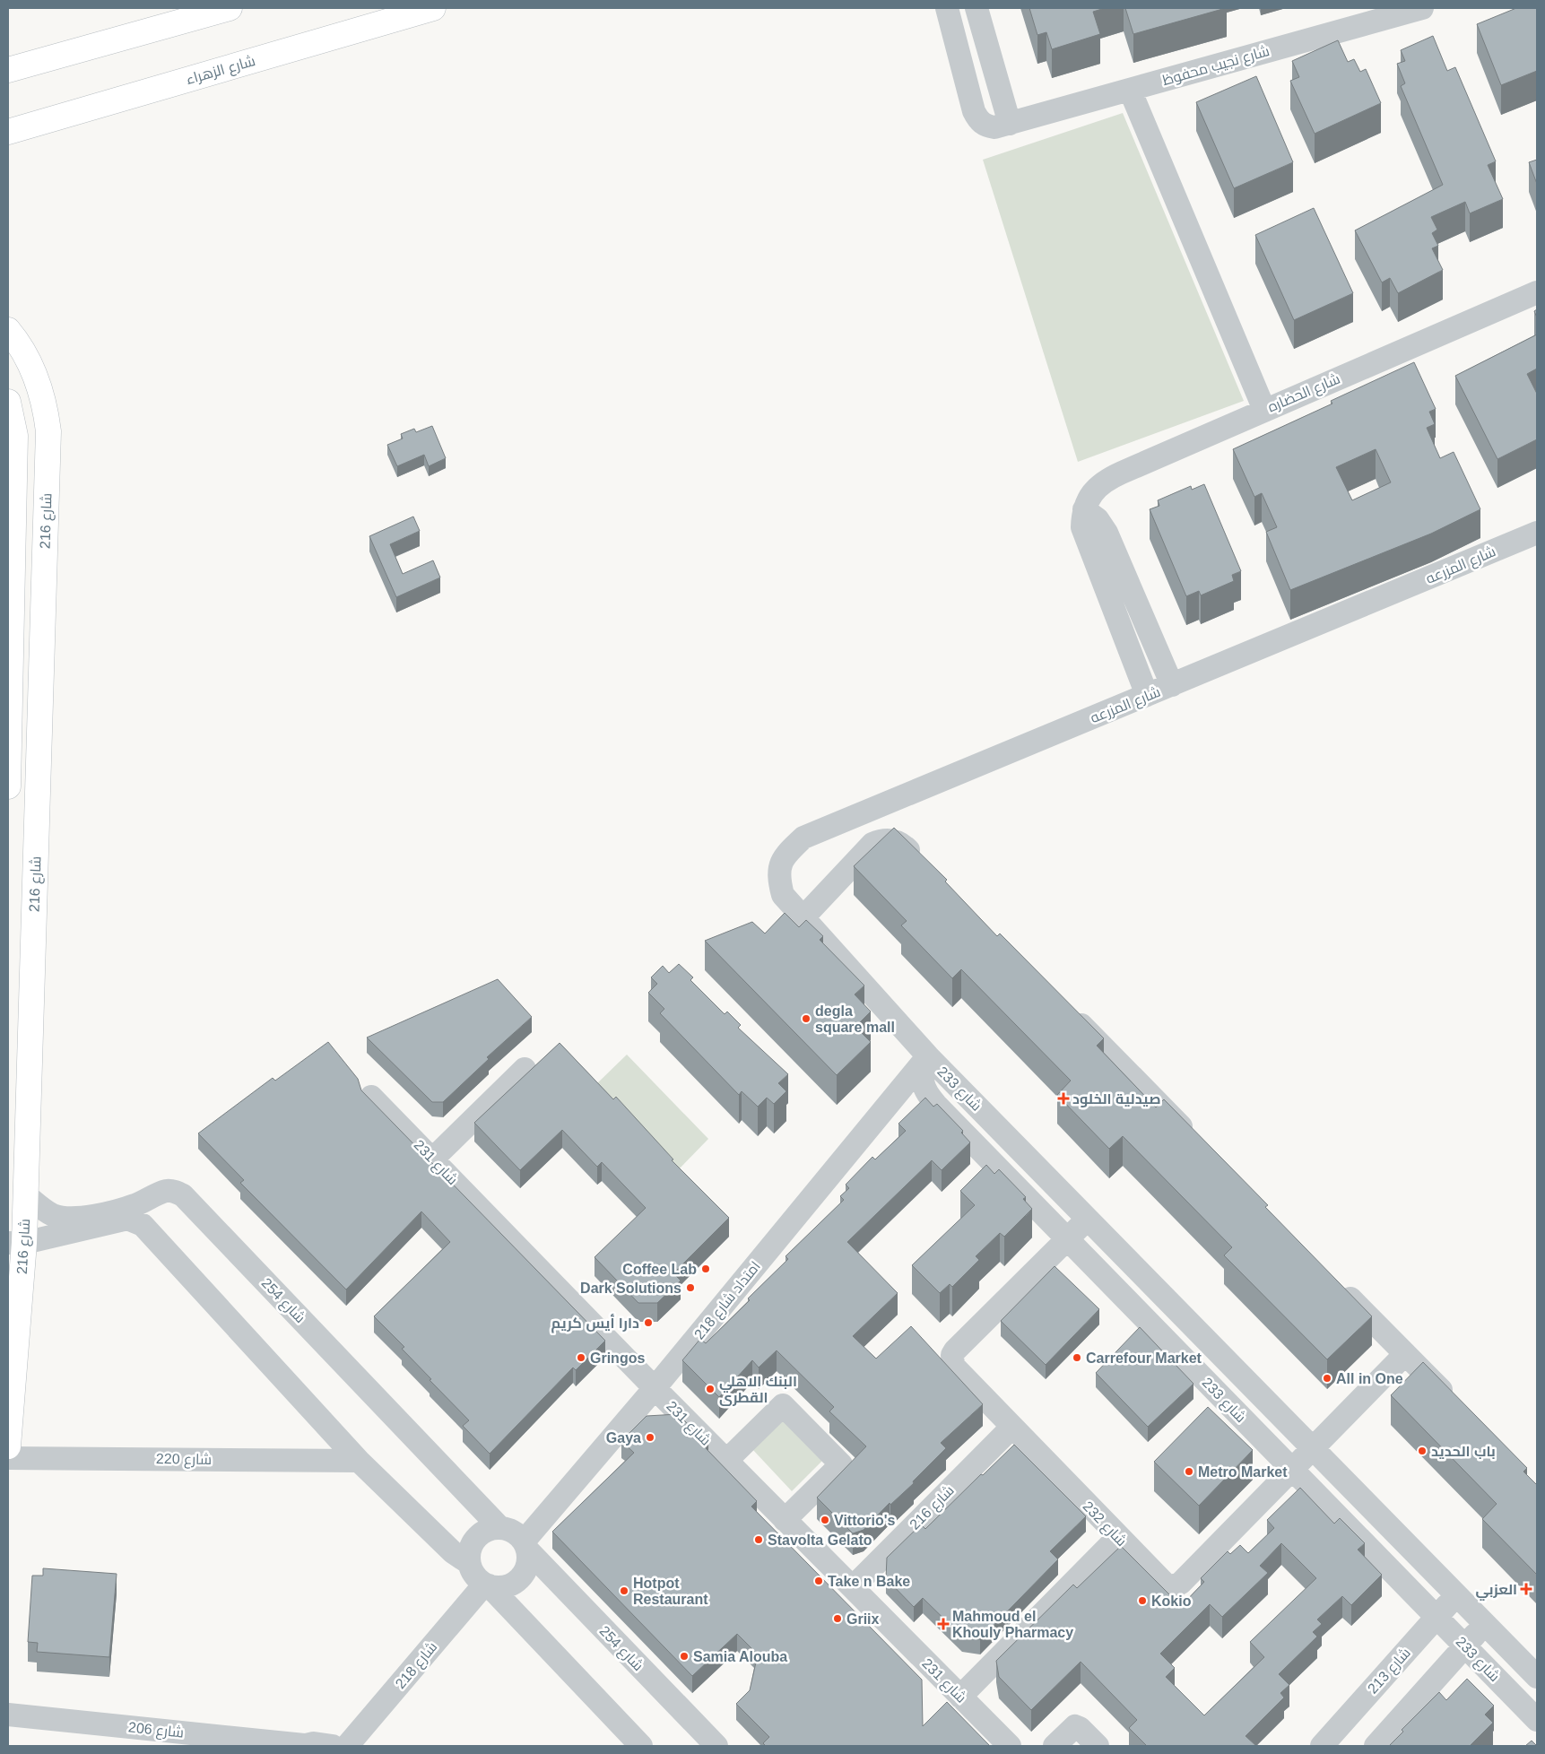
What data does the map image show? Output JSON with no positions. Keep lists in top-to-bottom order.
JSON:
{
  "streets": {
    "main road": ["شارع الزهراء", "شارع 216"],
    "street": [
      "شارع نجيب محفوظ",
      "شارع الحضاره",
      "شارع المزرعه",
      "شارع 233",
      "شارع 231",
      "شارع 254",
      "امتداد شارع 218",
      "شارع 220",
      "شارع 232",
      "شارع 218",
      "شارع 213",
      "شارع 206"
    ]
  },
  "crossings": [
    ["شارع الحضاره", "شارع المزرعه"],
    ["شارع 216", "شارع 231"],
    ["شارع 216", "شارع 254"],
    ["شارع 216", "شارع 232"],
    ["شارع المزرعه", "شارع 233"],
    ["شارع المزرعه", "امتداد شارع 218"],
    ["شارع 233", "امتداد شارع 218"],
    ["شارع 233", "شارع 232"],
    ["شارع 233", "شارع 213"],
    ["شارع 231", "امتداد شارع 218"],
    ["شارع 254", "امتداد شارع 218"],
    ["شارع 254", "شارع 218"],
    ["امتداد شارع 218", "شارع 218"]
  ],
  "places": {
    "other": [
      "degla square mall",
      "Coffee Lab",
      "Dark Solutions",
      "دارا أيس كريم",
      "Gringos",
      "Carrefour Market",
      "All in One",
      "البنك الاهلي القطرى",
      "Gaya",
      "باب الحديد",
      "Metro Market",
      "Vittorio's",
      "Stavolta Gelato",
      "Take n Bake",
      "Hotpot Restaurant",
      "Kokio",
      "Griix",
      "Samia Alouba"
    ],
    "health": ["صيدلية الخلود", "العزبي", "Mahmoud el Khouly Pharmacy"]
  }
}
